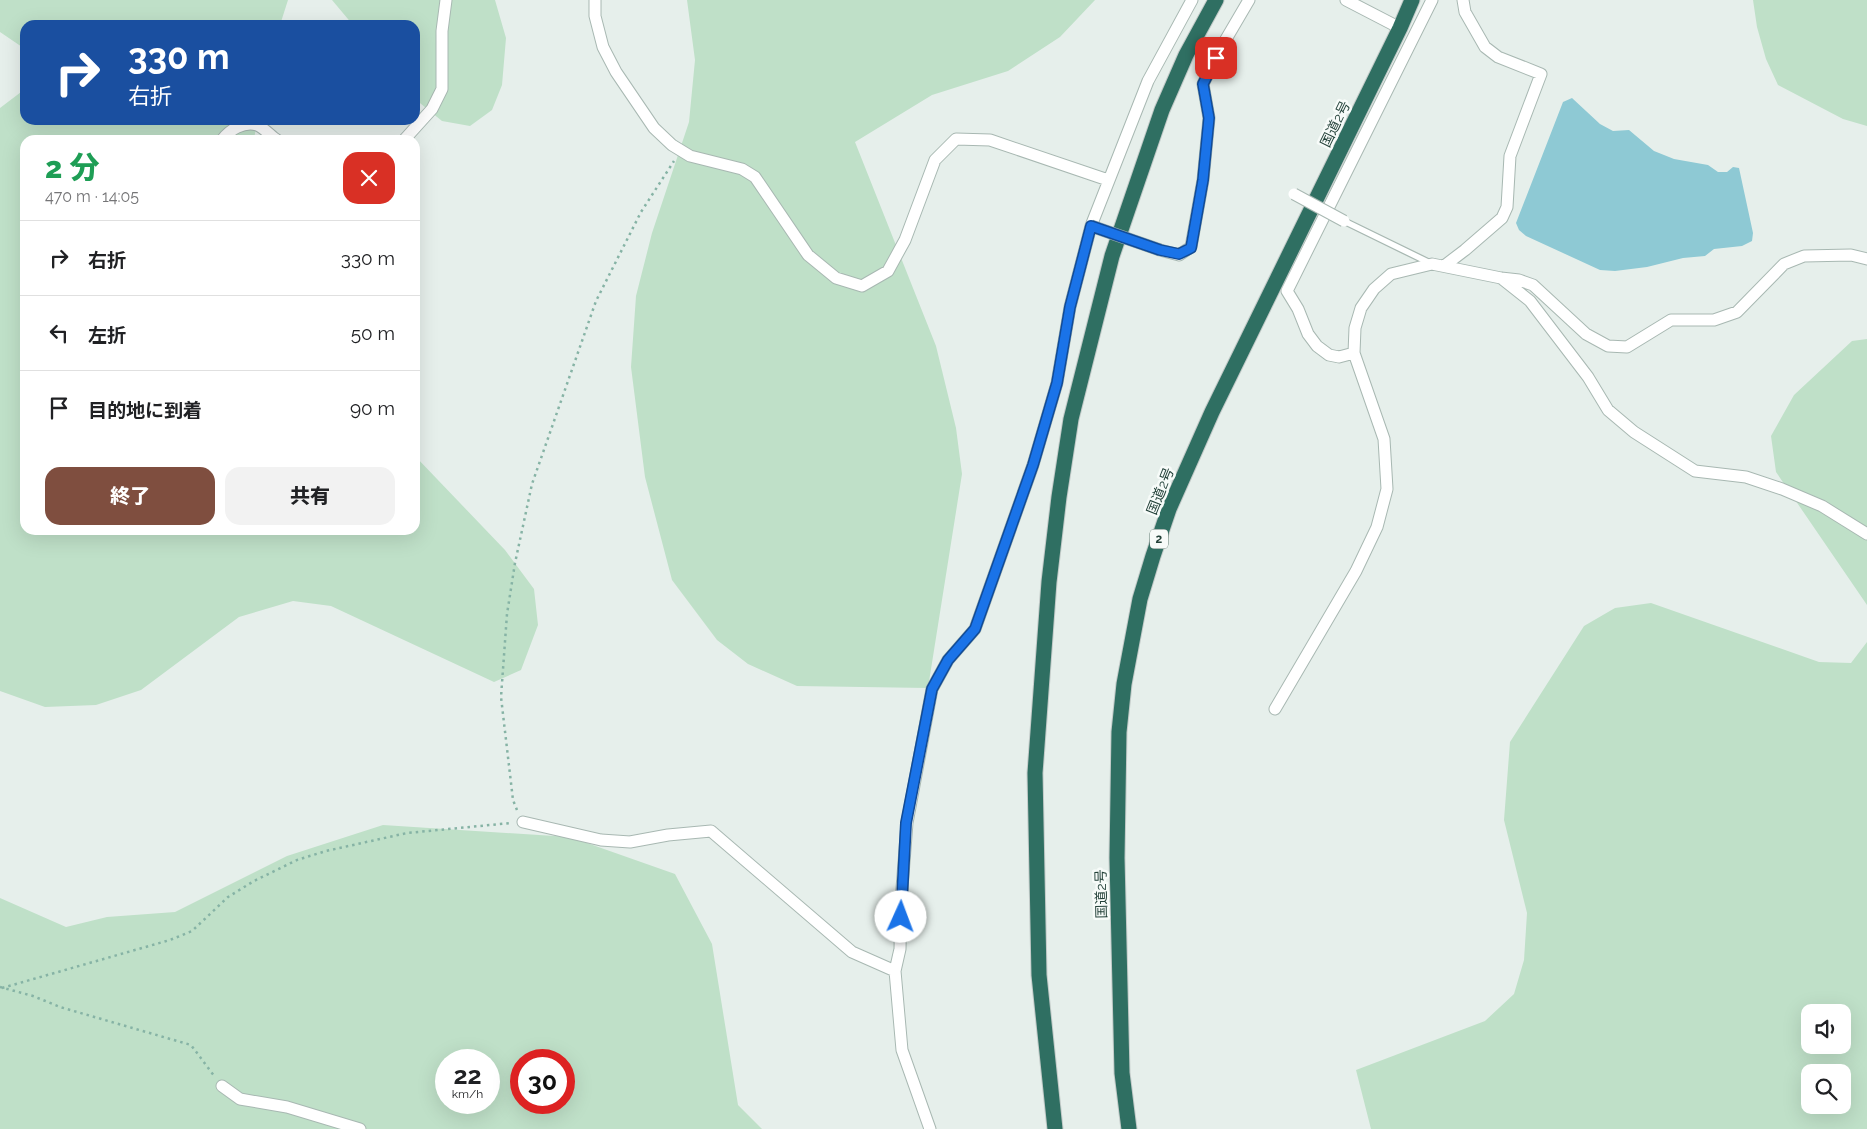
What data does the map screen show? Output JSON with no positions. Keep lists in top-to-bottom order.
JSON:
{
  "streets": {
    "highway": ["国道2号", "2"]
  },
  "page": {
    "turn": ["330 m", "右折"],
    "heading": ["2 分", "470 m · 14:05"],
    "list": [
      {
        "name": "右折",
        "value": "330 m"
      },
      {
        "name": "左折",
        "value": "50 m"
      },
      {
        "name": "目的地に到着",
        "value": "90 m"
      }
    ],
    "buttons": ["終了", "共有"],
    "speed": "22 km/h",
    "limit": "30"
  }
}
